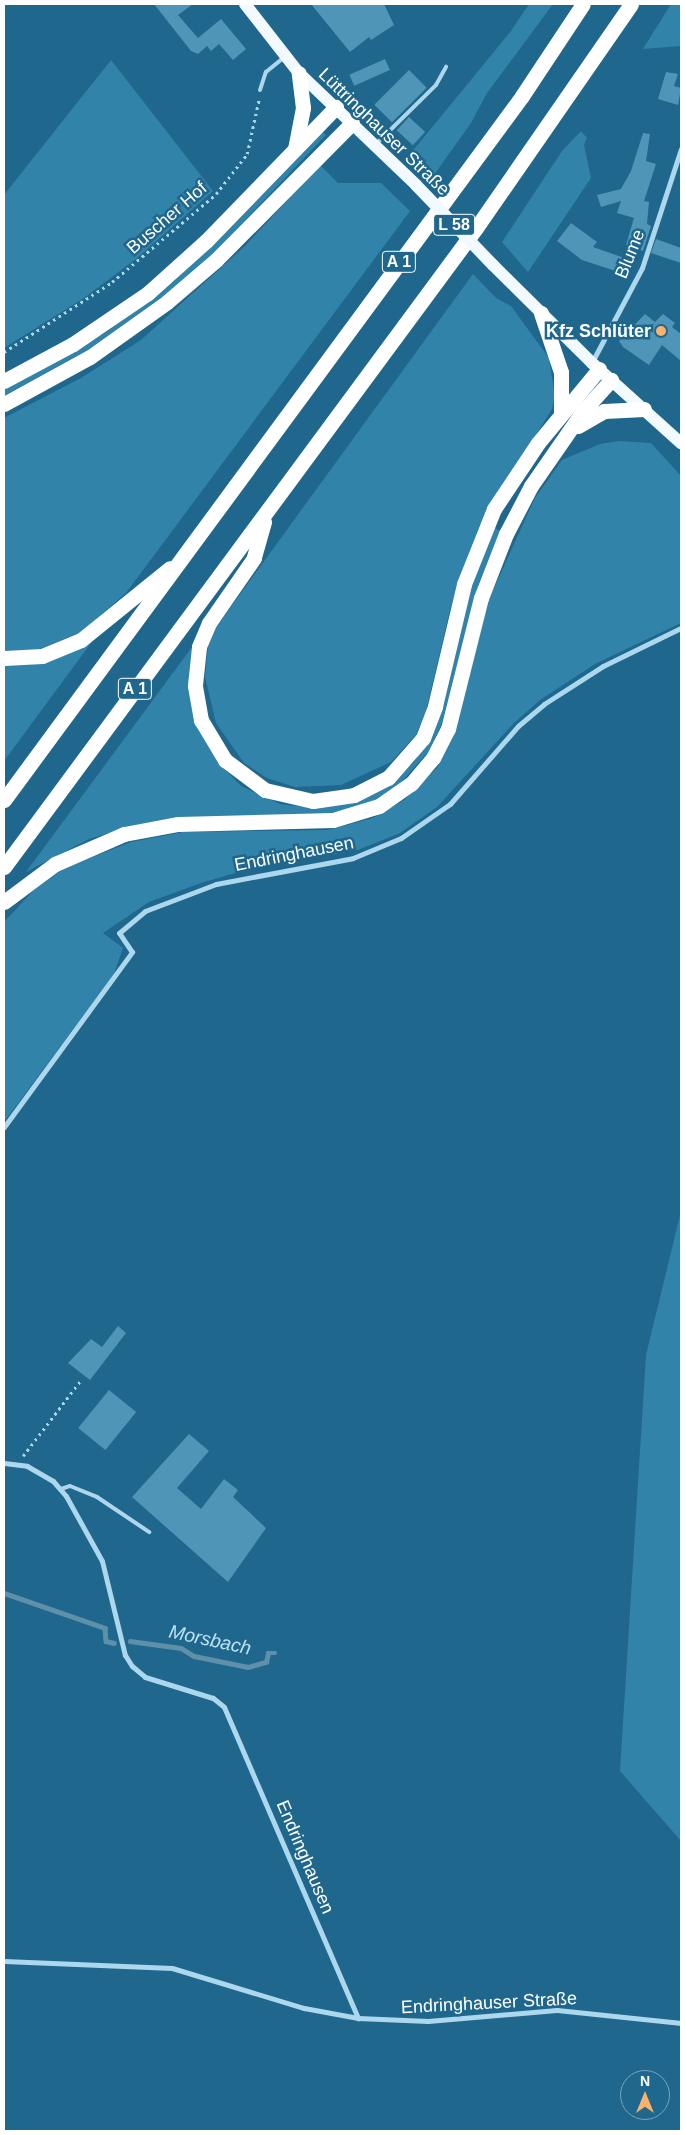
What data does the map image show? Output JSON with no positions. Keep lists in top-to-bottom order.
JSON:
{
  "streets": {
    "highway": ["A 1"],
    "main road": ["Lüttringhauser Straße", "L 58"],
    "street": ["Blume", "Endringhausen", "Endringhauser Straße"],
    "path": ["Buscher Hof"]
  },
  "crossings": [
    ["Lüttringhauser Straße", "Blume"],
    ["Endringhausen", "Endringhauser Straße"]
  ],
  "water": ["Morsbach"],
  "places": ["Kfz Schlüter"],
  "north": "top"
}
